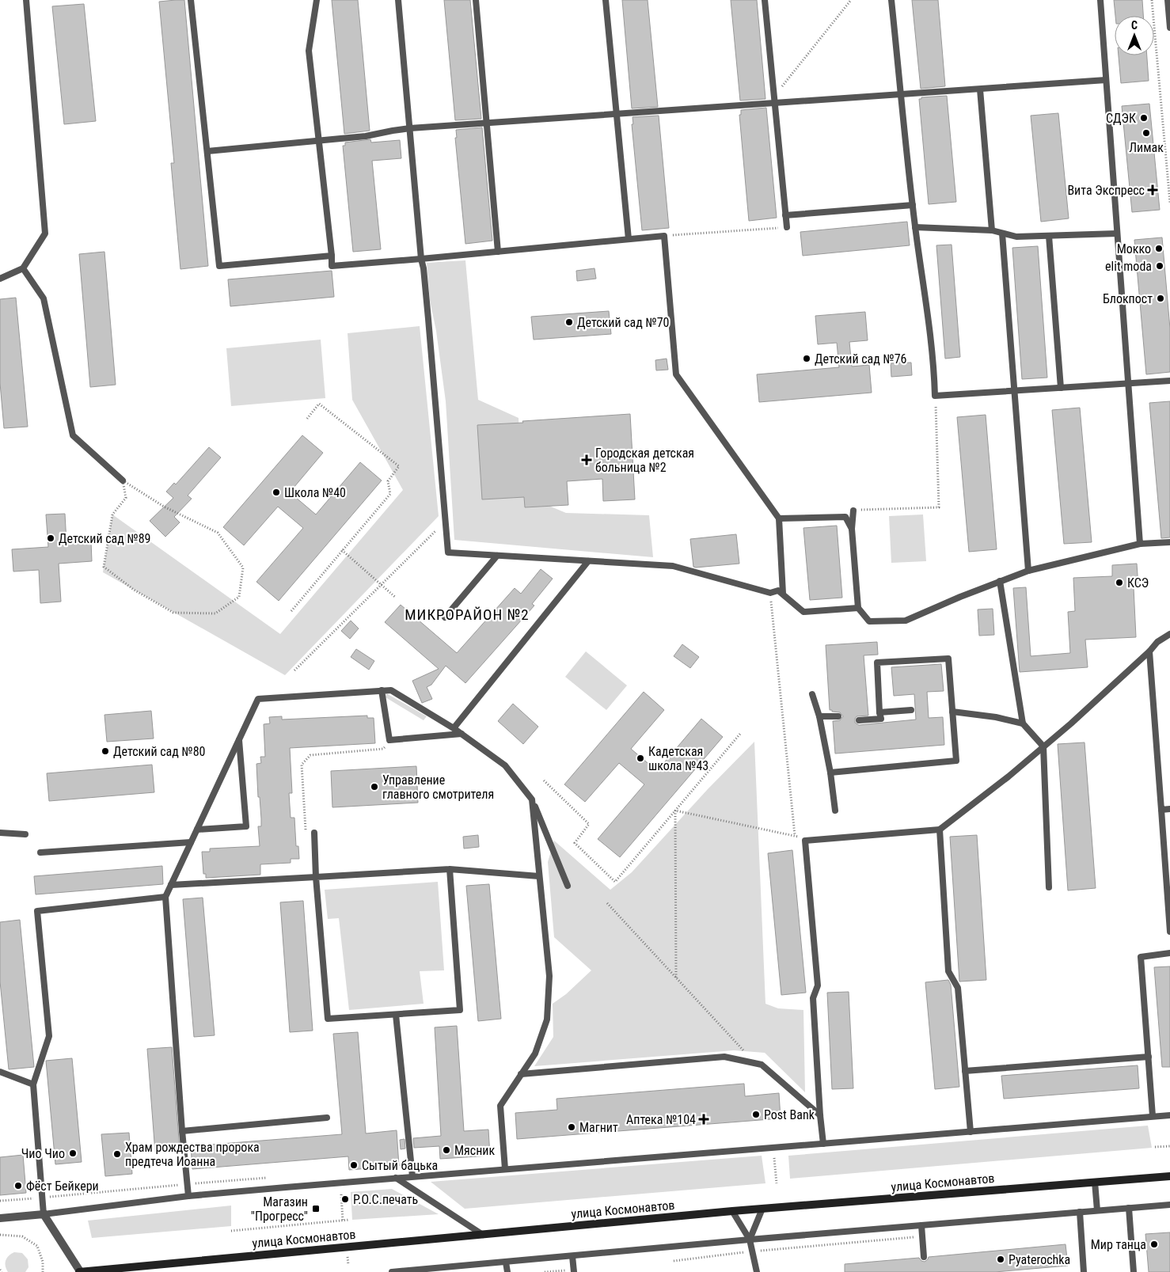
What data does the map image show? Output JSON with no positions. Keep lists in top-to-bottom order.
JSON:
{
  "streets": {
    "main road": ["улица Космонавтов"]
  },
  "districts": ["МИКРОРАЙОН №2"],
  "places": {
    "other": [
      "СДЭК",
      "Лимак",
      "Мокко",
      "elit moda",
      "Блокпост",
      "Детский сад №70",
      "Детский сад №76",
      "Школа №40",
      "Детский сад №89",
      "КСЭ",
      "Детский сад №80",
      "Кадетская школа №43",
      "Управление главного смотрителя",
      "Post Bank",
      "Магнит",
      "Мясник",
      "Чио Чио",
      "Храм рождества пророка предтеча Иоанна",
      "Сытый бацька",
      "Фёст Бейкери",
      "Р.О.С.печать",
      "Мир танца",
      "Pyaterochka"
    ],
    "health": ["Вита Экспресс", "Городская детская больница №2", "Аптека №104"],
    "transit": ["Магазин \"Прогресс\""]
  },
  "north": "top"
}
